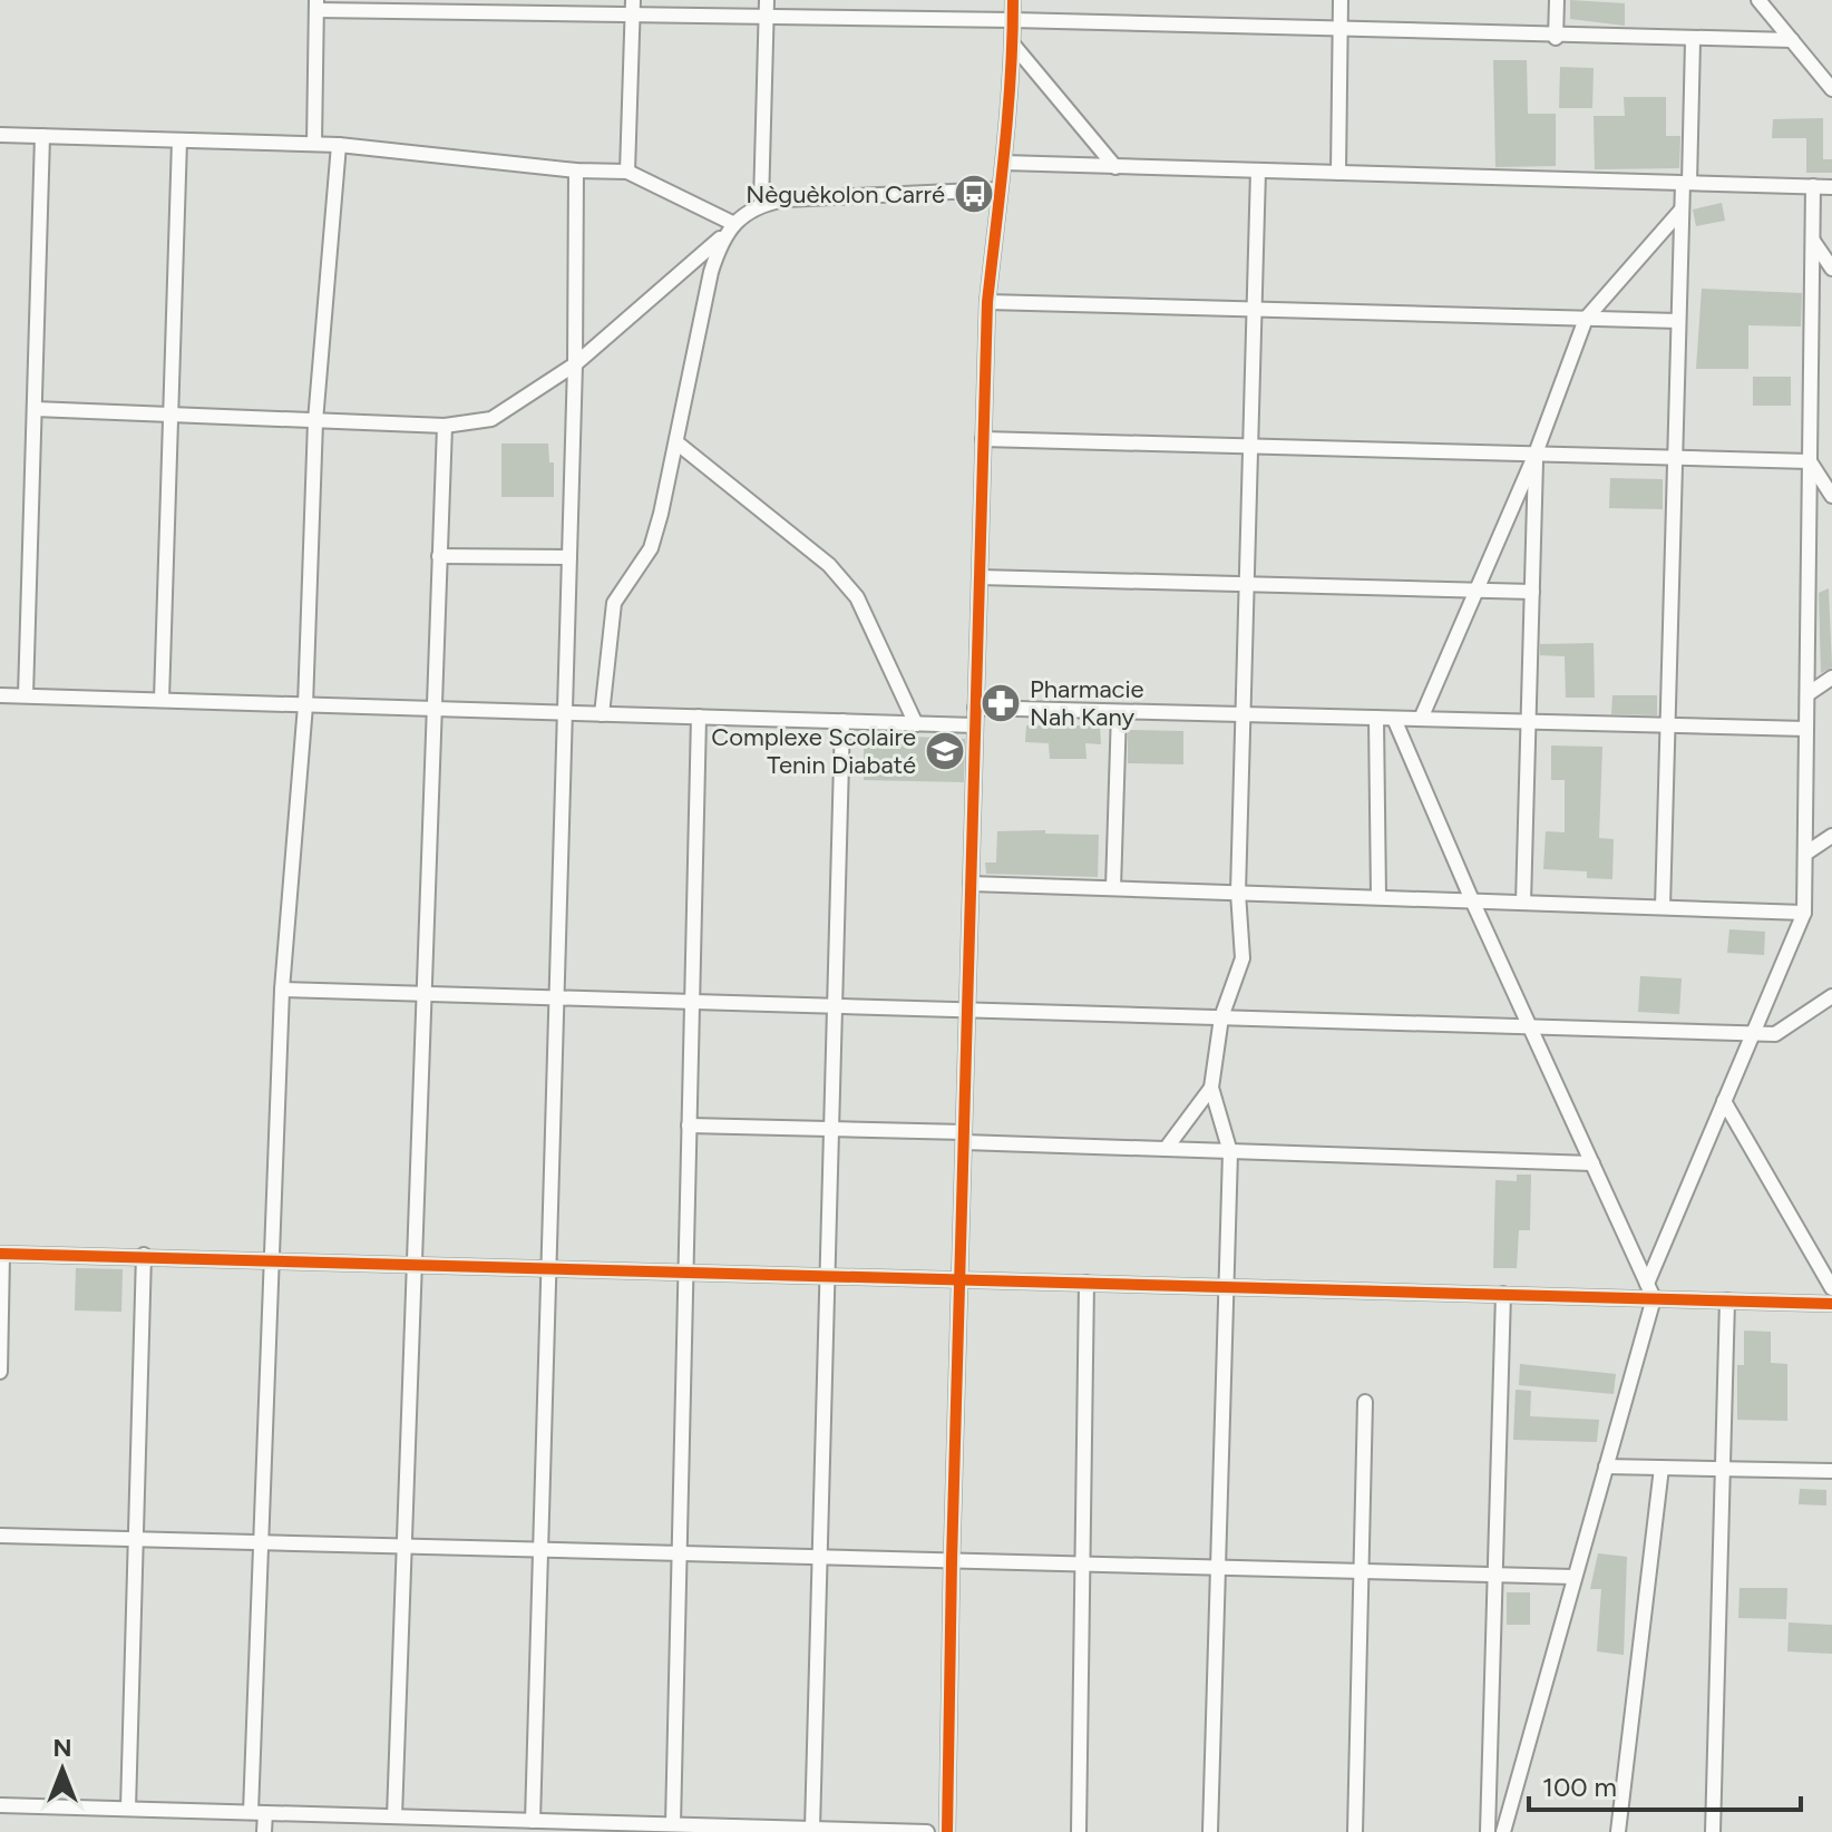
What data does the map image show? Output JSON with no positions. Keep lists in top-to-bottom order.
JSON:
{
  "places": {
    "bus stop": ["Nèguèkolon Carré"],
    "pharmacy": ["Pharmacie Nah Kany"],
    "school or university": ["Complexe Scolaire Tenin Diabaté"]
  },
  "scale_bar": "100 m",
  "north": "top"
}
